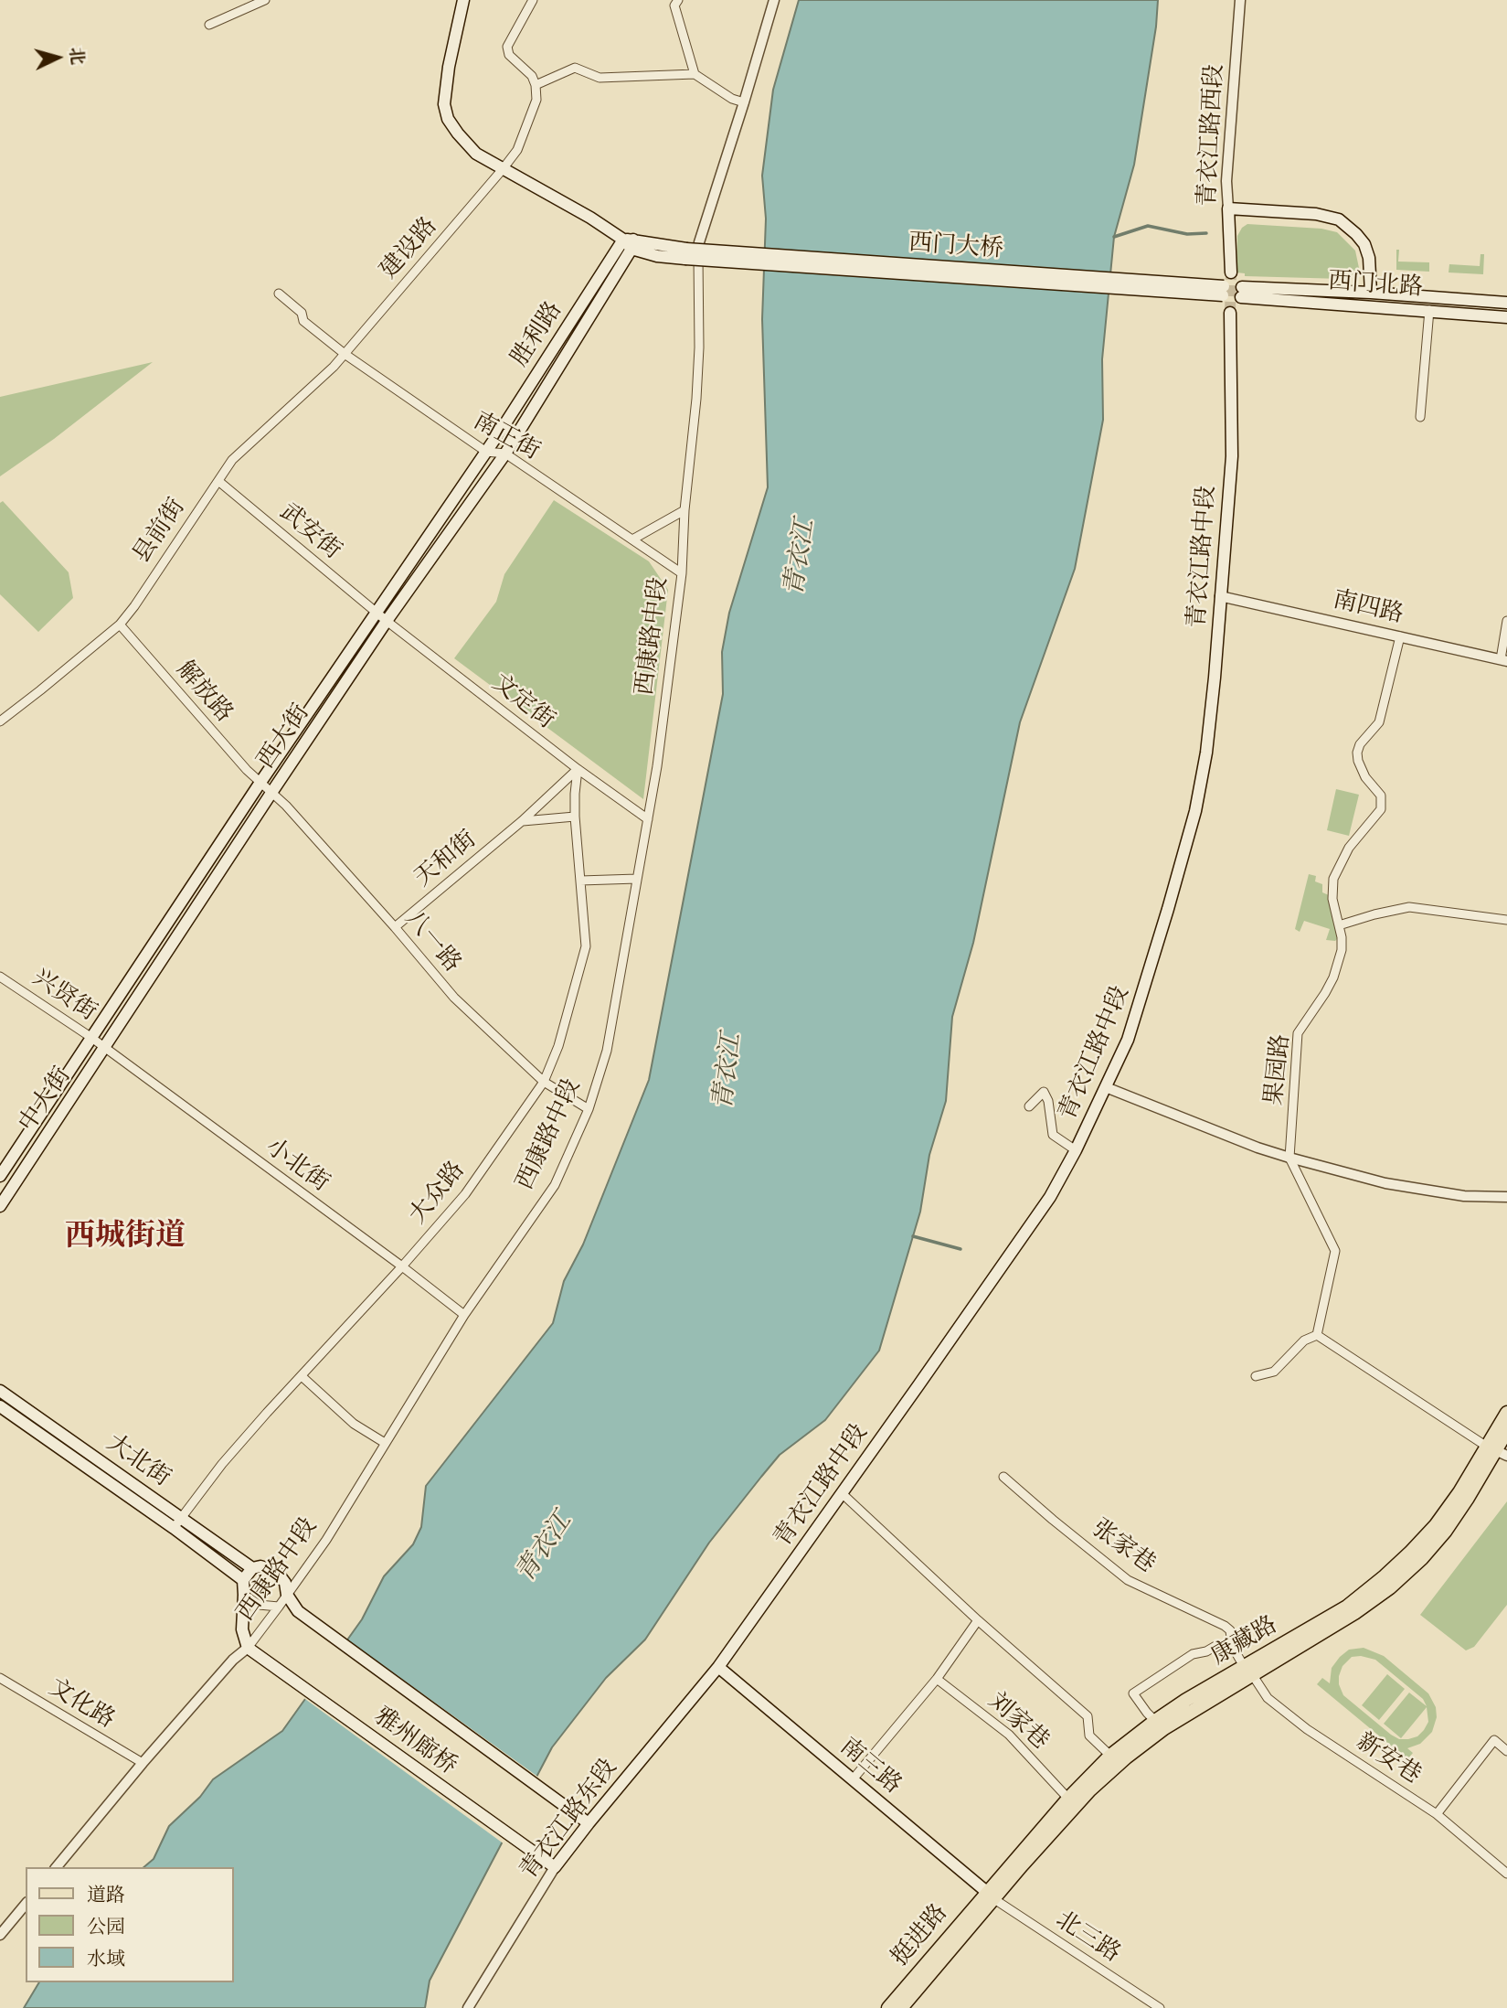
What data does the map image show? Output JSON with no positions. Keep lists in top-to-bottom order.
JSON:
{
  "streets": {
    "main road": [
      "青衣江路西段",
      "西门大桥",
      "西门北路",
      "胜利路",
      "青衣江路中段",
      "西大街",
      "中大街",
      "大北街",
      "康藏路",
      "雅州廊桥",
      "南三路",
      "青衣江路东段",
      "挺进路"
    ],
    "street": [
      "建设路",
      "南正街",
      "县前街",
      "武安街",
      "南四路",
      "西康路中段",
      "解放路",
      "文定街",
      "天和街",
      "八一路",
      "兴贤街",
      "果园路",
      "小北街",
      "大众路",
      "张家巷",
      "文化路",
      "刘家巷",
      "新安巷",
      "北三路"
    ]
  },
  "crossings": [
    ["西门大桥", "建设路"],
    ["西门大桥", "胜利路"],
    ["建设路", "南正街"],
    ["建设路", "县前街"],
    ["胜利路", "南正街"],
    ["胜利路", "西大街"],
    ["南正街", "县前街"],
    ["南正街", "西康路中段"],
    ["南正街", "西大街"],
    ["县前街", "武安街"],
    ["县前街", "解放路"],
    ["武安街", "文定街"],
    ["武安街", "西大街"],
    ["青衣江路中段", "南四路"],
    ["青衣江路中段", "南三路"],
    ["青衣江路中段", "青衣江路东段"],
    ["南四路", "果园路"],
    ["西康路中段", "文定街"],
    ["西康路中段", "八一路"],
    ["西康路中段", "小北街"],
    ["西康路中段", "大北街"],
    ["西康路中段", "文化路"],
    ["西康路中段", "雅州廊桥"],
    ["解放路", "西大街"],
    ["解放路", "八一路"],
    ["文定街", "西大街"],
    ["文定街", "天和街"],
    ["文定街", "大众路"],
    ["西大街", "八一路"],
    ["西大街", "兴贤街"],
    ["西大街", "中大街"],
    ["西大街", "小北街"],
    ["天和街", "八一路"],
    ["天和街", "大众路"],
    ["八一路", "大众路"],
    ["兴贤街", "中大街"],
    ["兴贤街", "小北街"],
    ["中大街", "小北街"],
    ["小北街", "大众路"],
    ["大众路", "大北街"],
    ["大北街", "雅州廊桥"],
    ["张家巷", "康藏路"],
    ["张家巷", "新安巷"],
    ["康藏路", "刘家巷"],
    ["康藏路", "新安巷"],
    ["康藏路", "南三路"],
    ["康藏路", "挺进路"],
    ["康藏路", "北三路"],
    ["雅州廊桥", "青衣江路东段"],
    ["南三路", "青衣江路东段"],
    ["南三路", "挺进路"],
    ["南三路", "北三路"],
    ["挺进路", "北三路"]
  ],
  "districts": ["西城街道"],
  "water": ["青衣江"],
  "legend": ["道路", "公园", "水域"],
  "north": "right"
}
